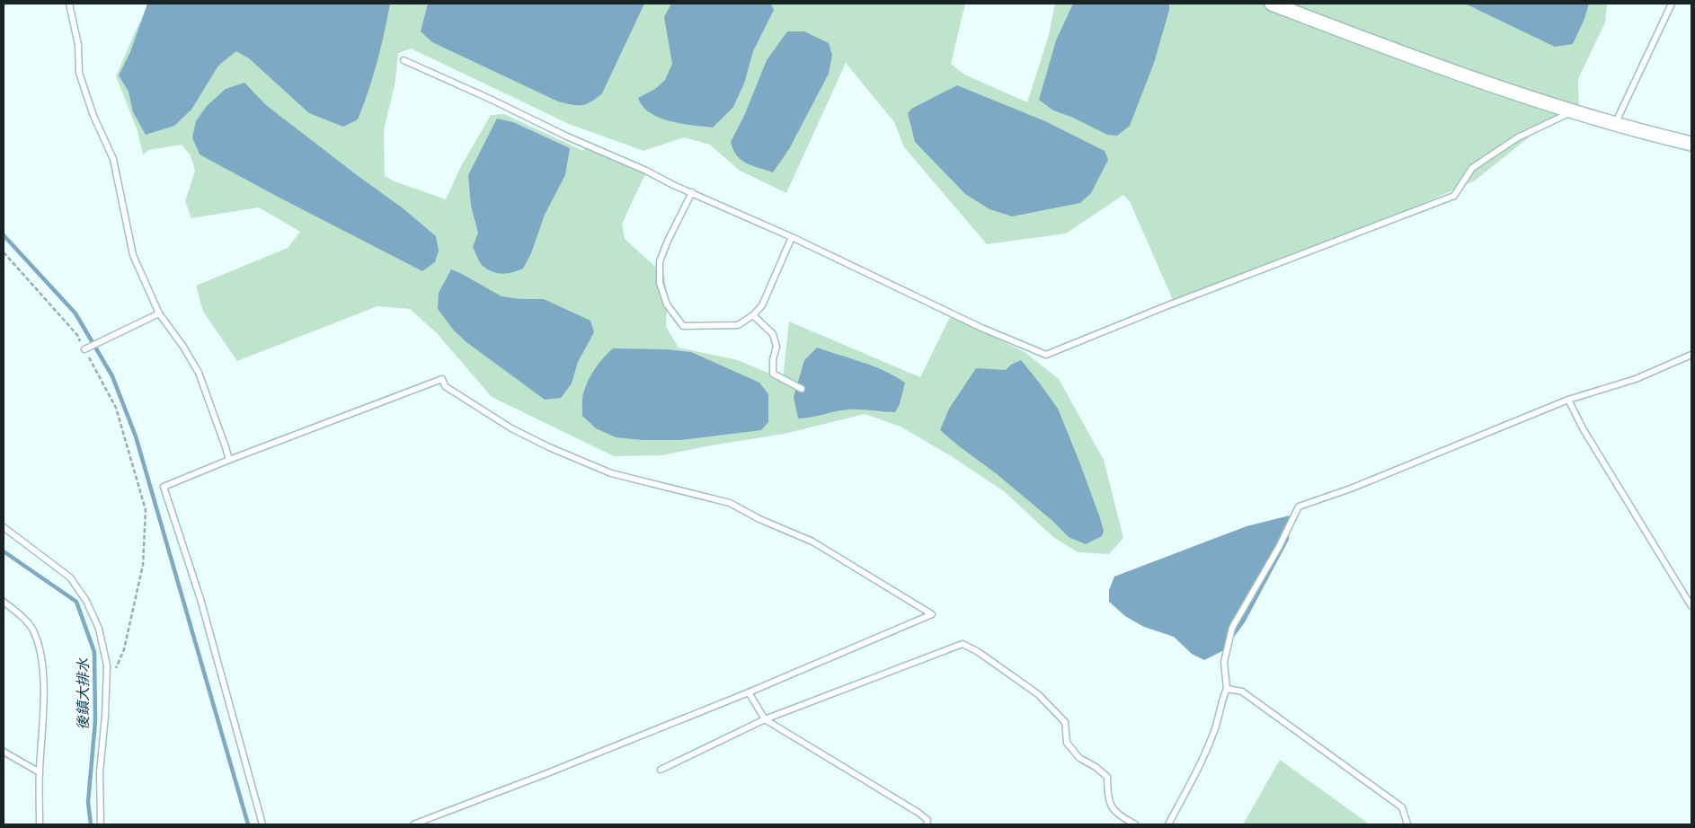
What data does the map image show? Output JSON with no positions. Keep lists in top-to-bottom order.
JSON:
{
  "water": ["後鎮大排水"]
}
